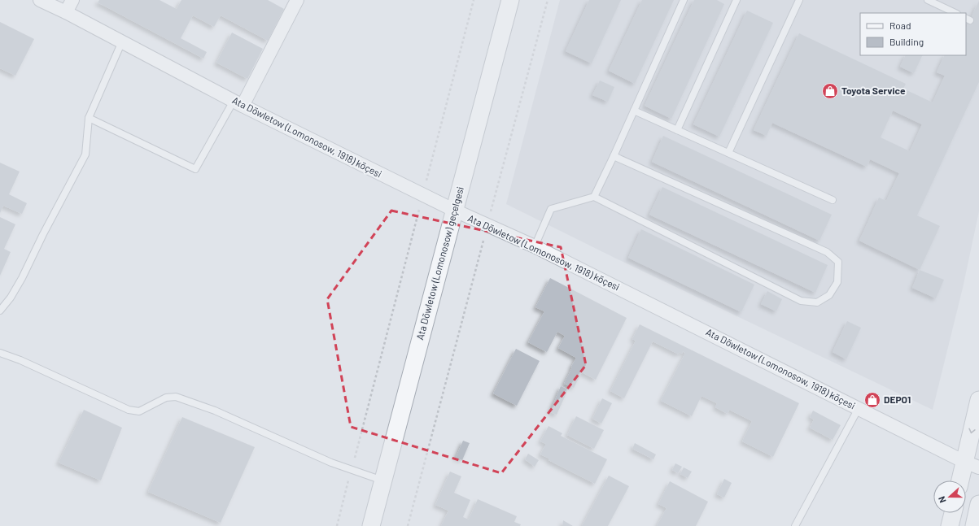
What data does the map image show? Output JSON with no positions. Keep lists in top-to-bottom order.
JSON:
{
  "streets": {
    "street": ["Ata Döwletow (Lomonosow, 1918) köçesi", "Ata Döwletow (Lomonosow) geçelgesi"]
  },
  "crossings": [
    ["Ata Döwletow (Lomonosow, 1918) köçesi", "Ata Döwletow (Lomonosow) geçelgesi"]
  ],
  "places": {
    "shop": ["Toyota Service", "DEPO1"]
  },
  "legend": ["Road", "Building"],
  "north": "left"
}
